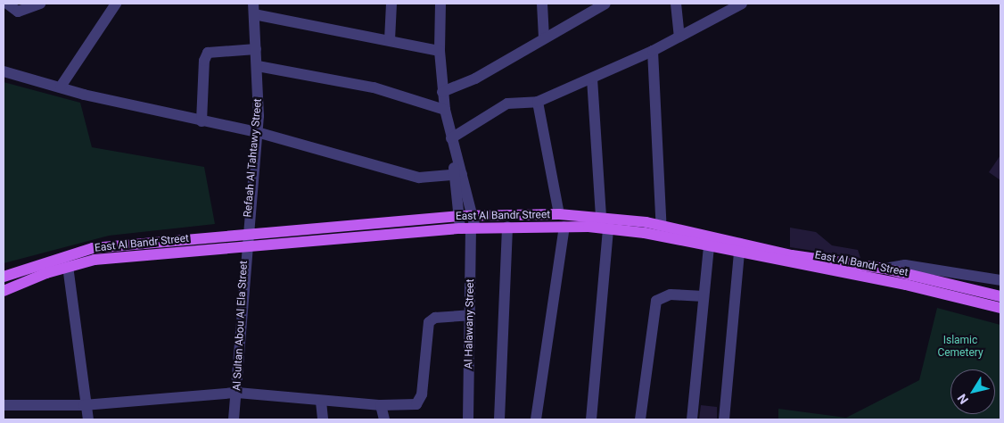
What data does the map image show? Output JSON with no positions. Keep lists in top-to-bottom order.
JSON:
{
  "streets": {
    "main road": ["East Al Bandr Street"],
    "street": ["Refaah Al Tahtawy Street", "Al Halawany Street", "Al Sultan Abou Al Ela Street"]
  },
  "crossings": [
    ["Refaah Al Tahtawy Street", "East Al Bandr Street"],
    ["Refaah Al Tahtawy Street", "Al Sultan Abou Al Ela Street"],
    ["East Al Bandr Street", "Al Halawany Street"],
    ["East Al Bandr Street", "Al Sultan Abou Al Ela Street"]
  ],
  "parks": ["Islamic Cemetery"],
  "north": "bottom left"
}
